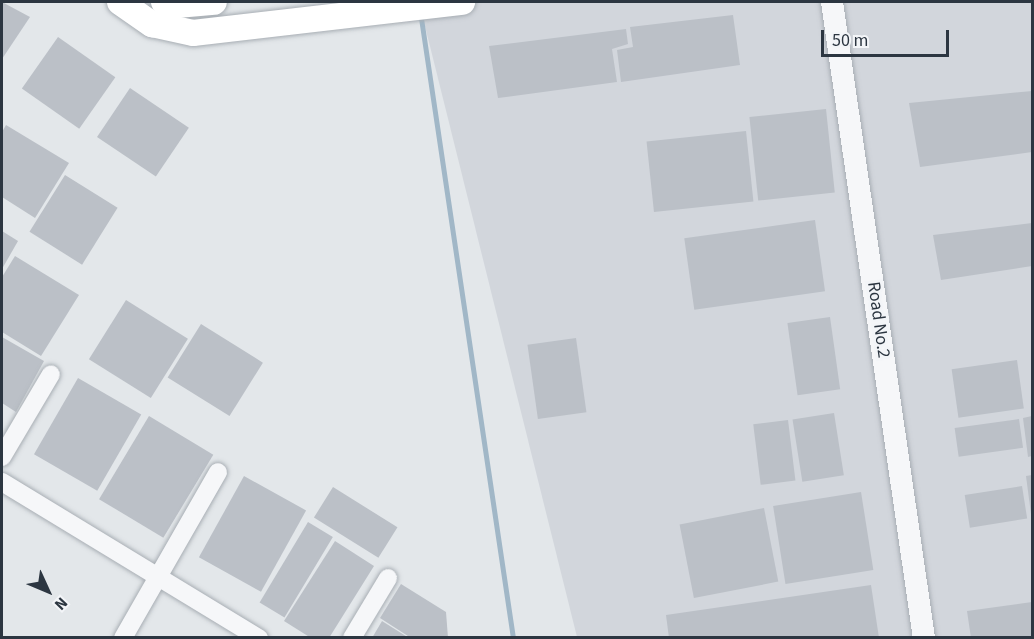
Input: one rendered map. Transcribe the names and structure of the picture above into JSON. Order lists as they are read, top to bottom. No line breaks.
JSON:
{"streets":{"street":["Road No.2"]},"scale_bar":"50 m","north":"bottom right"}
